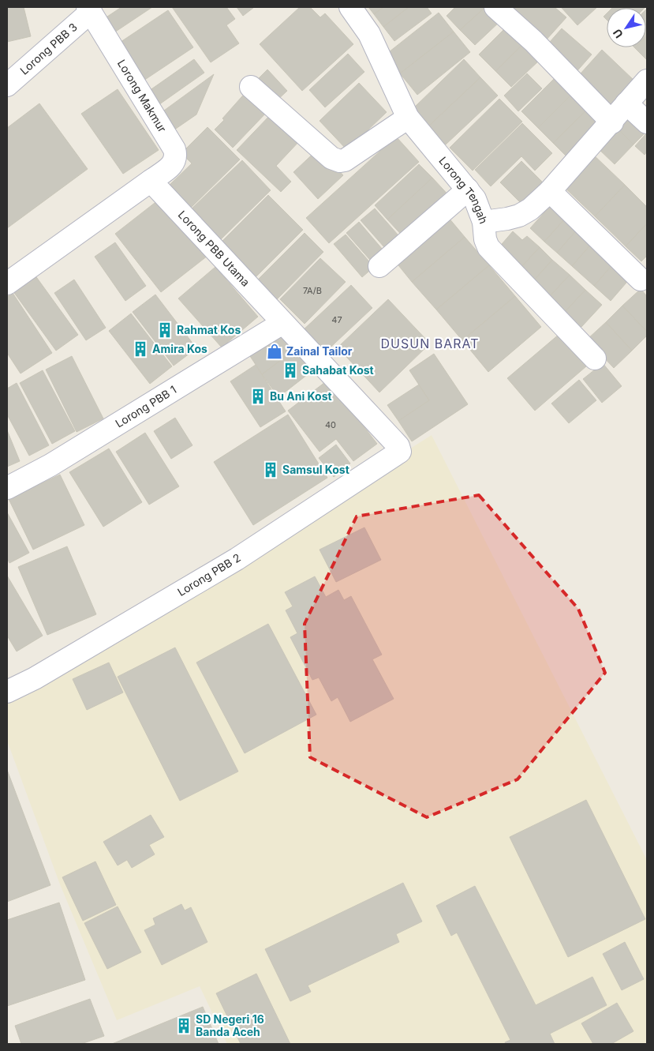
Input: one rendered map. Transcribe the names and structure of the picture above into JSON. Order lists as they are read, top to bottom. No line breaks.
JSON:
{"streets":{"street":["Lorong PBB 3","Lorong Makmur","Lorong Tengah","Lorong PBB Utama","Lorong PBB 1","Lorong PBB 2"]},"crossings":[["Lorong PBB 3","Lorong Makmur"],["Lorong Makmur","Lorong PBB Utama"],["Lorong PBB Utama","Lorong PBB 1"],["Lorong PBB Utama","Lorong PBB 2"]],"districts":["DUSUN BARAT"],"places":{"building":["Rahmat Kos","Amira Kos","Sahabat Kost","Bu Ani Kost","Samsul Kost","SD Negeri 16 Banda Aceh"],"shop":["Zainal Tailor"]},"house_numbers":["7A/B","47","40"],"north":"bottom left"}
